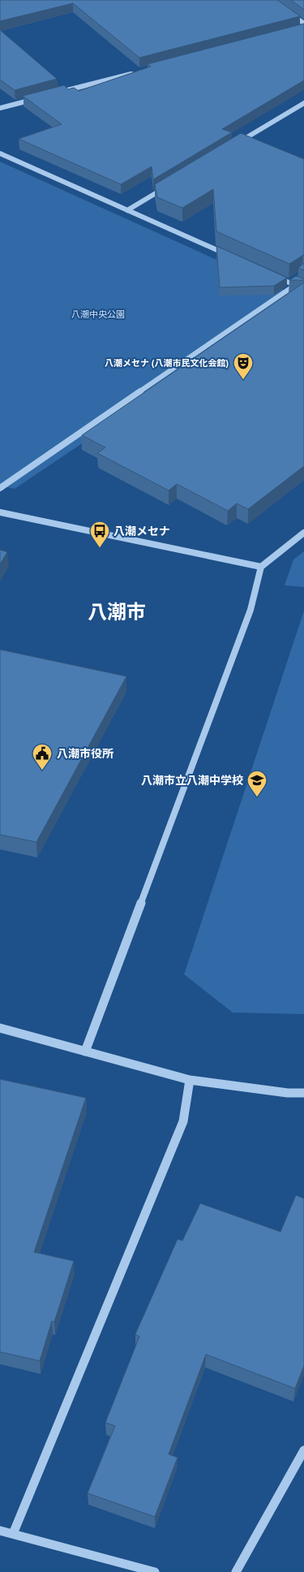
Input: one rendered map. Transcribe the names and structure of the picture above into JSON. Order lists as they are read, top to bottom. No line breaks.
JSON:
{"districts":["八潮市"],"parks":["八潮中央公園"],"places":{"theatre":["八潮メセナ (八潮市民文化会館)"],"bus stop":["八潮メセナ"],"public building":["八潮市役所"],"school or university":["八潮市立八潮中学校"]}}
